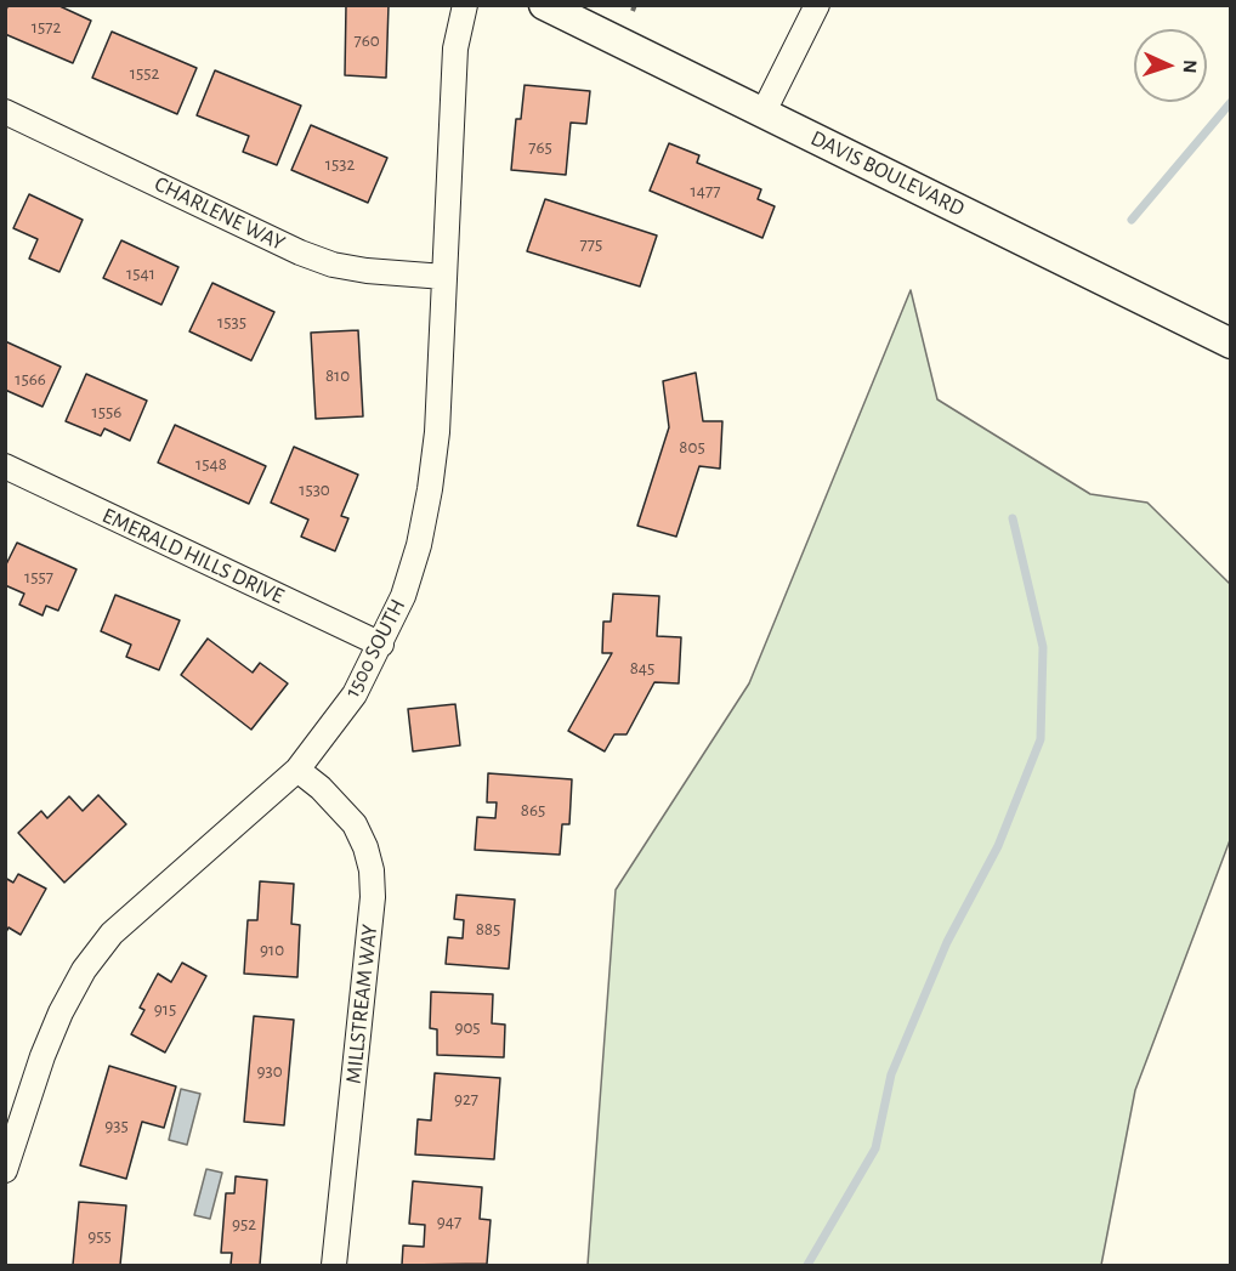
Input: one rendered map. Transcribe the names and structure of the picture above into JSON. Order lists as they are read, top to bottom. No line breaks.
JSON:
{"streets":{"street":["DAVIS BOULEVARD","CHARLENE WAY","EMERALD HILLS DRIVE","1500 SOUTH","MILLSTREAM WAY"]},"crossings":[["CHARLENE WAY","1500 SOUTH"],["EMERALD HILLS DRIVE","1500 SOUTH"],["1500 SOUTH","MILLSTREAM WAY"]],"house_numbers":["1572","760","1552","765","1532","1477","775","1541","1535","810","1566","1556","805","1548","1530","1557","845","865","885","910","915","905","930","927","935","947","952","955"],"north":"right"}
